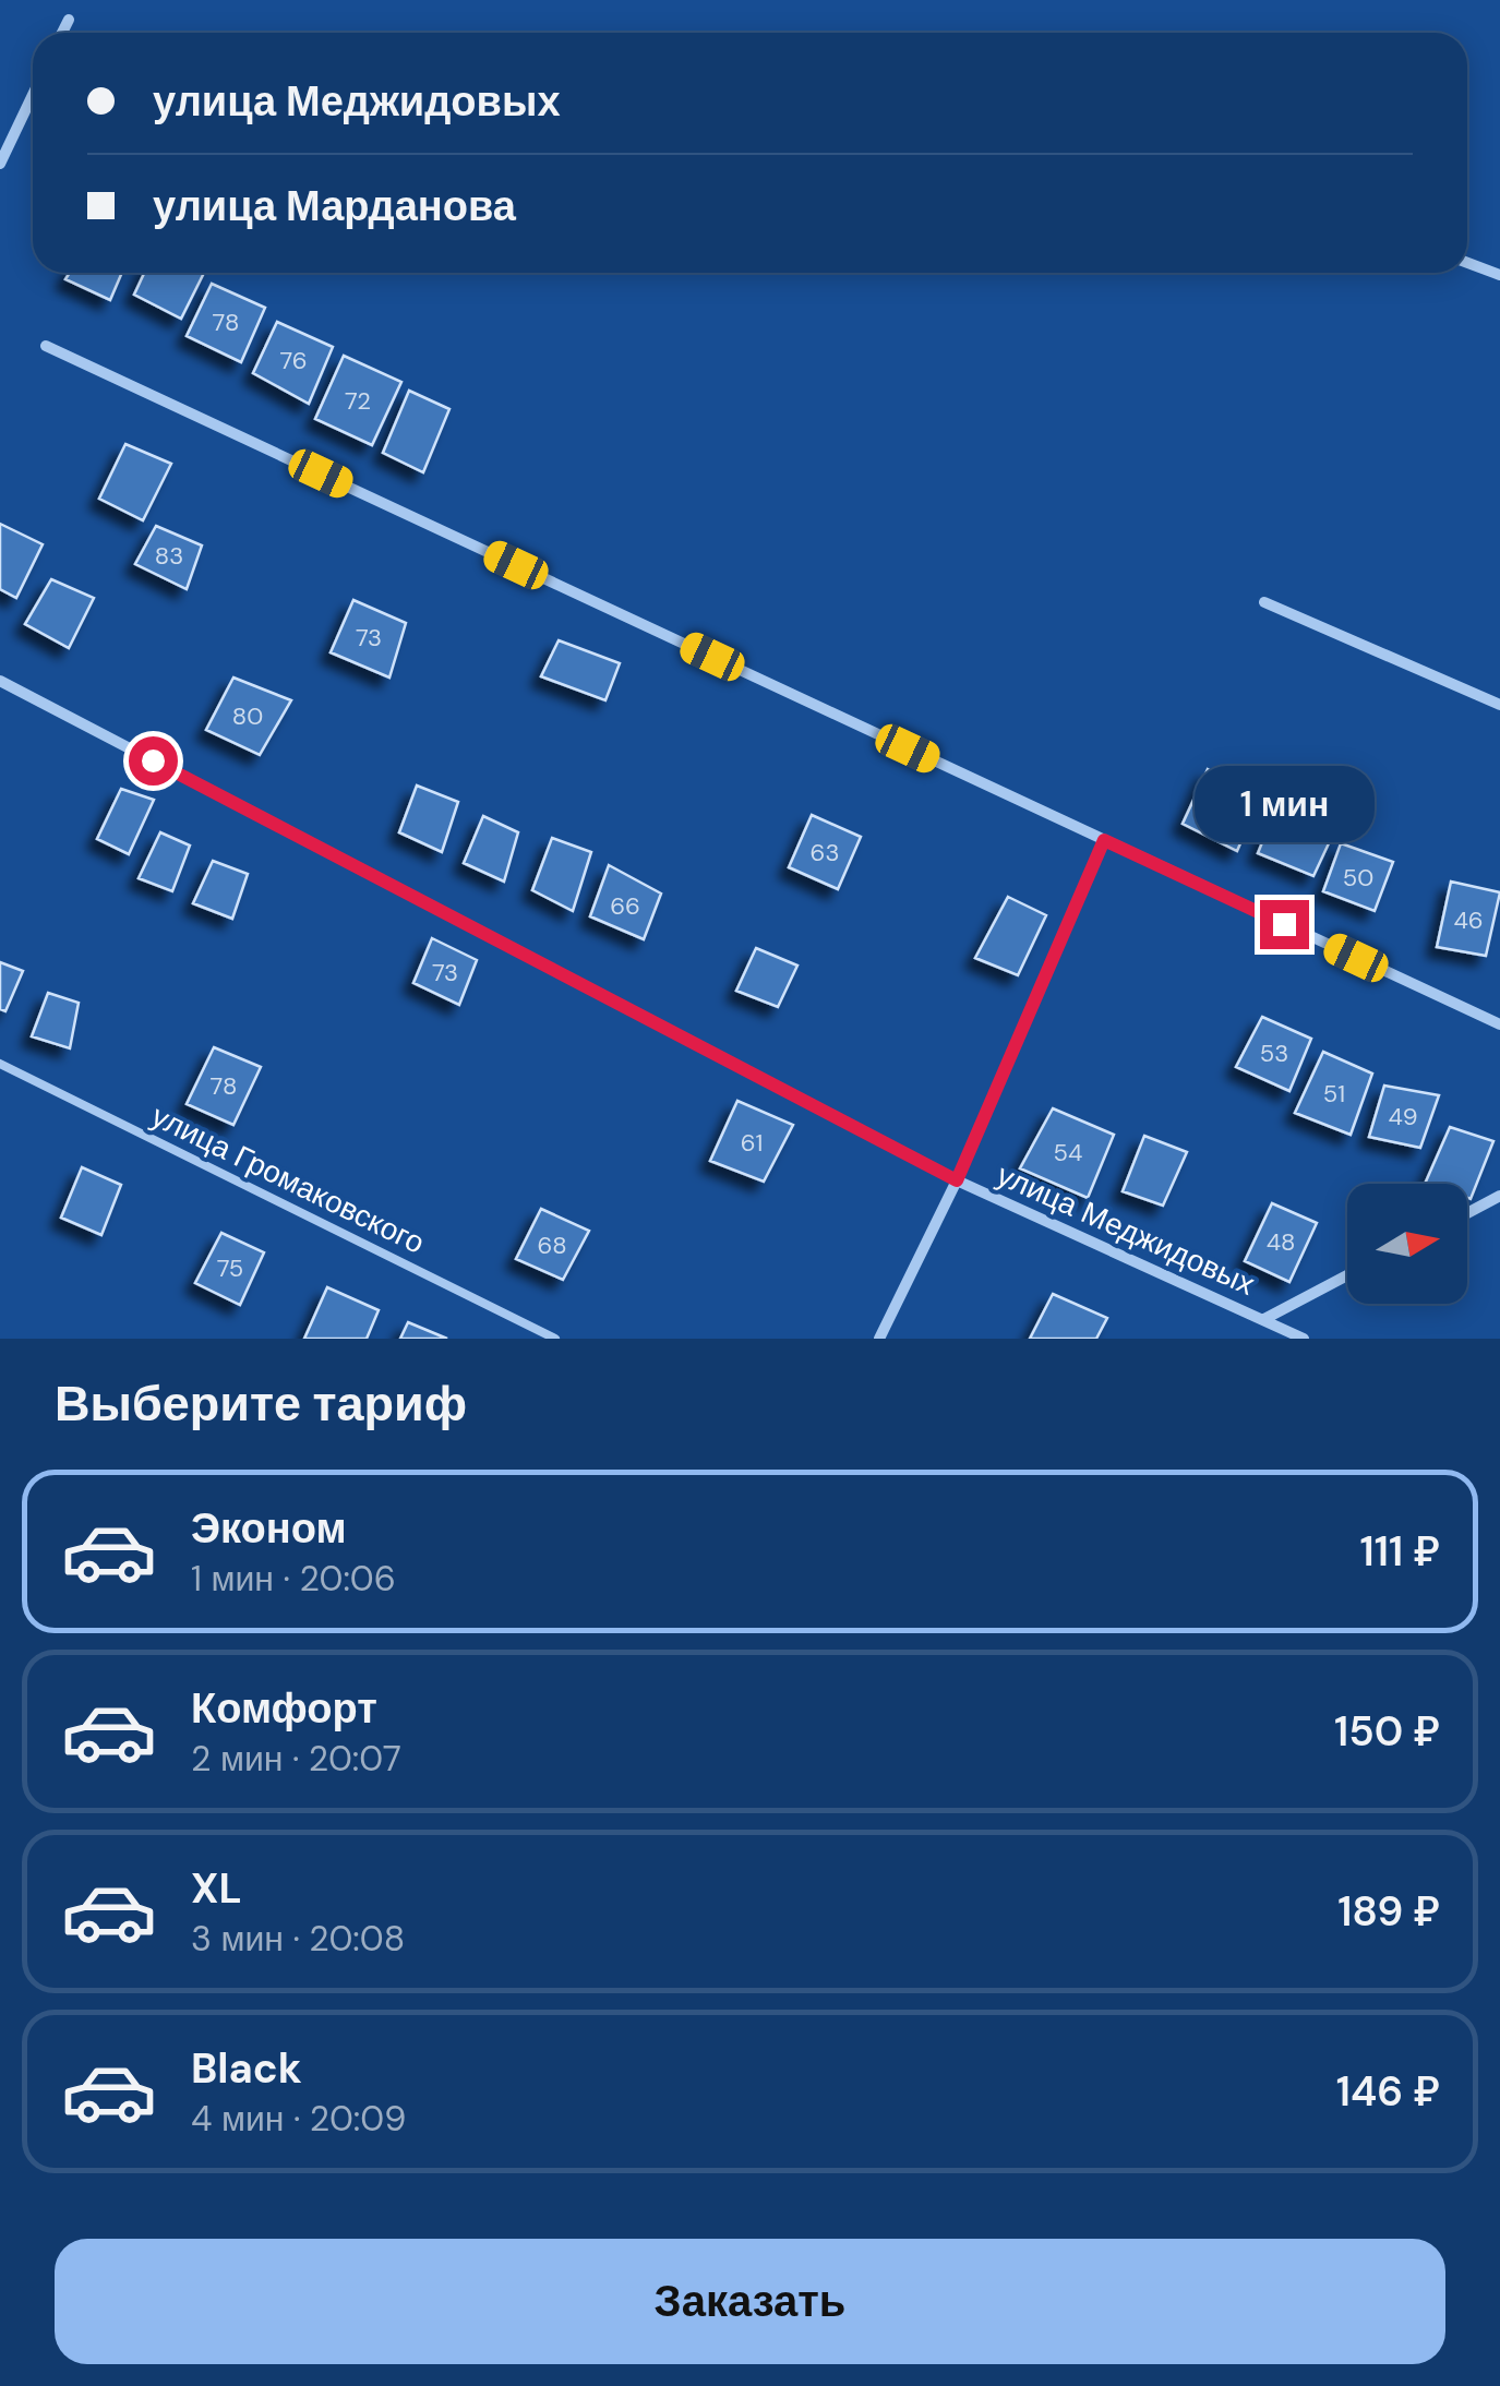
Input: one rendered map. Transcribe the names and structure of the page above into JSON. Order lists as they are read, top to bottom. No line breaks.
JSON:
{"streets":{"street":["улица Меджидовых"],"lane":["улица Громаковского"]},"house_numbers":["78","76","72","83","73","80","63","50","66","46","73","53","78","51","49","61","54","48","68","75"],"north":"right","page":{"banner":["улица Меджидовых","улица Марданова"],"bubble":"1 мин","heading":"Выберите тариф","list":[{"name":"Эконом","note":"1 мин · 20:06","value":"111 ₽"},{"name":"Комфорт","note":"2 мин · 20:07","value":"150 ₽"},{"name":"XL","note":"3 мин · 20:08","value":"189 ₽"},{"name":"Black","note":"4 мин · 20:09","value":"146 ₽"}],"buttons":"Заказать"}}
